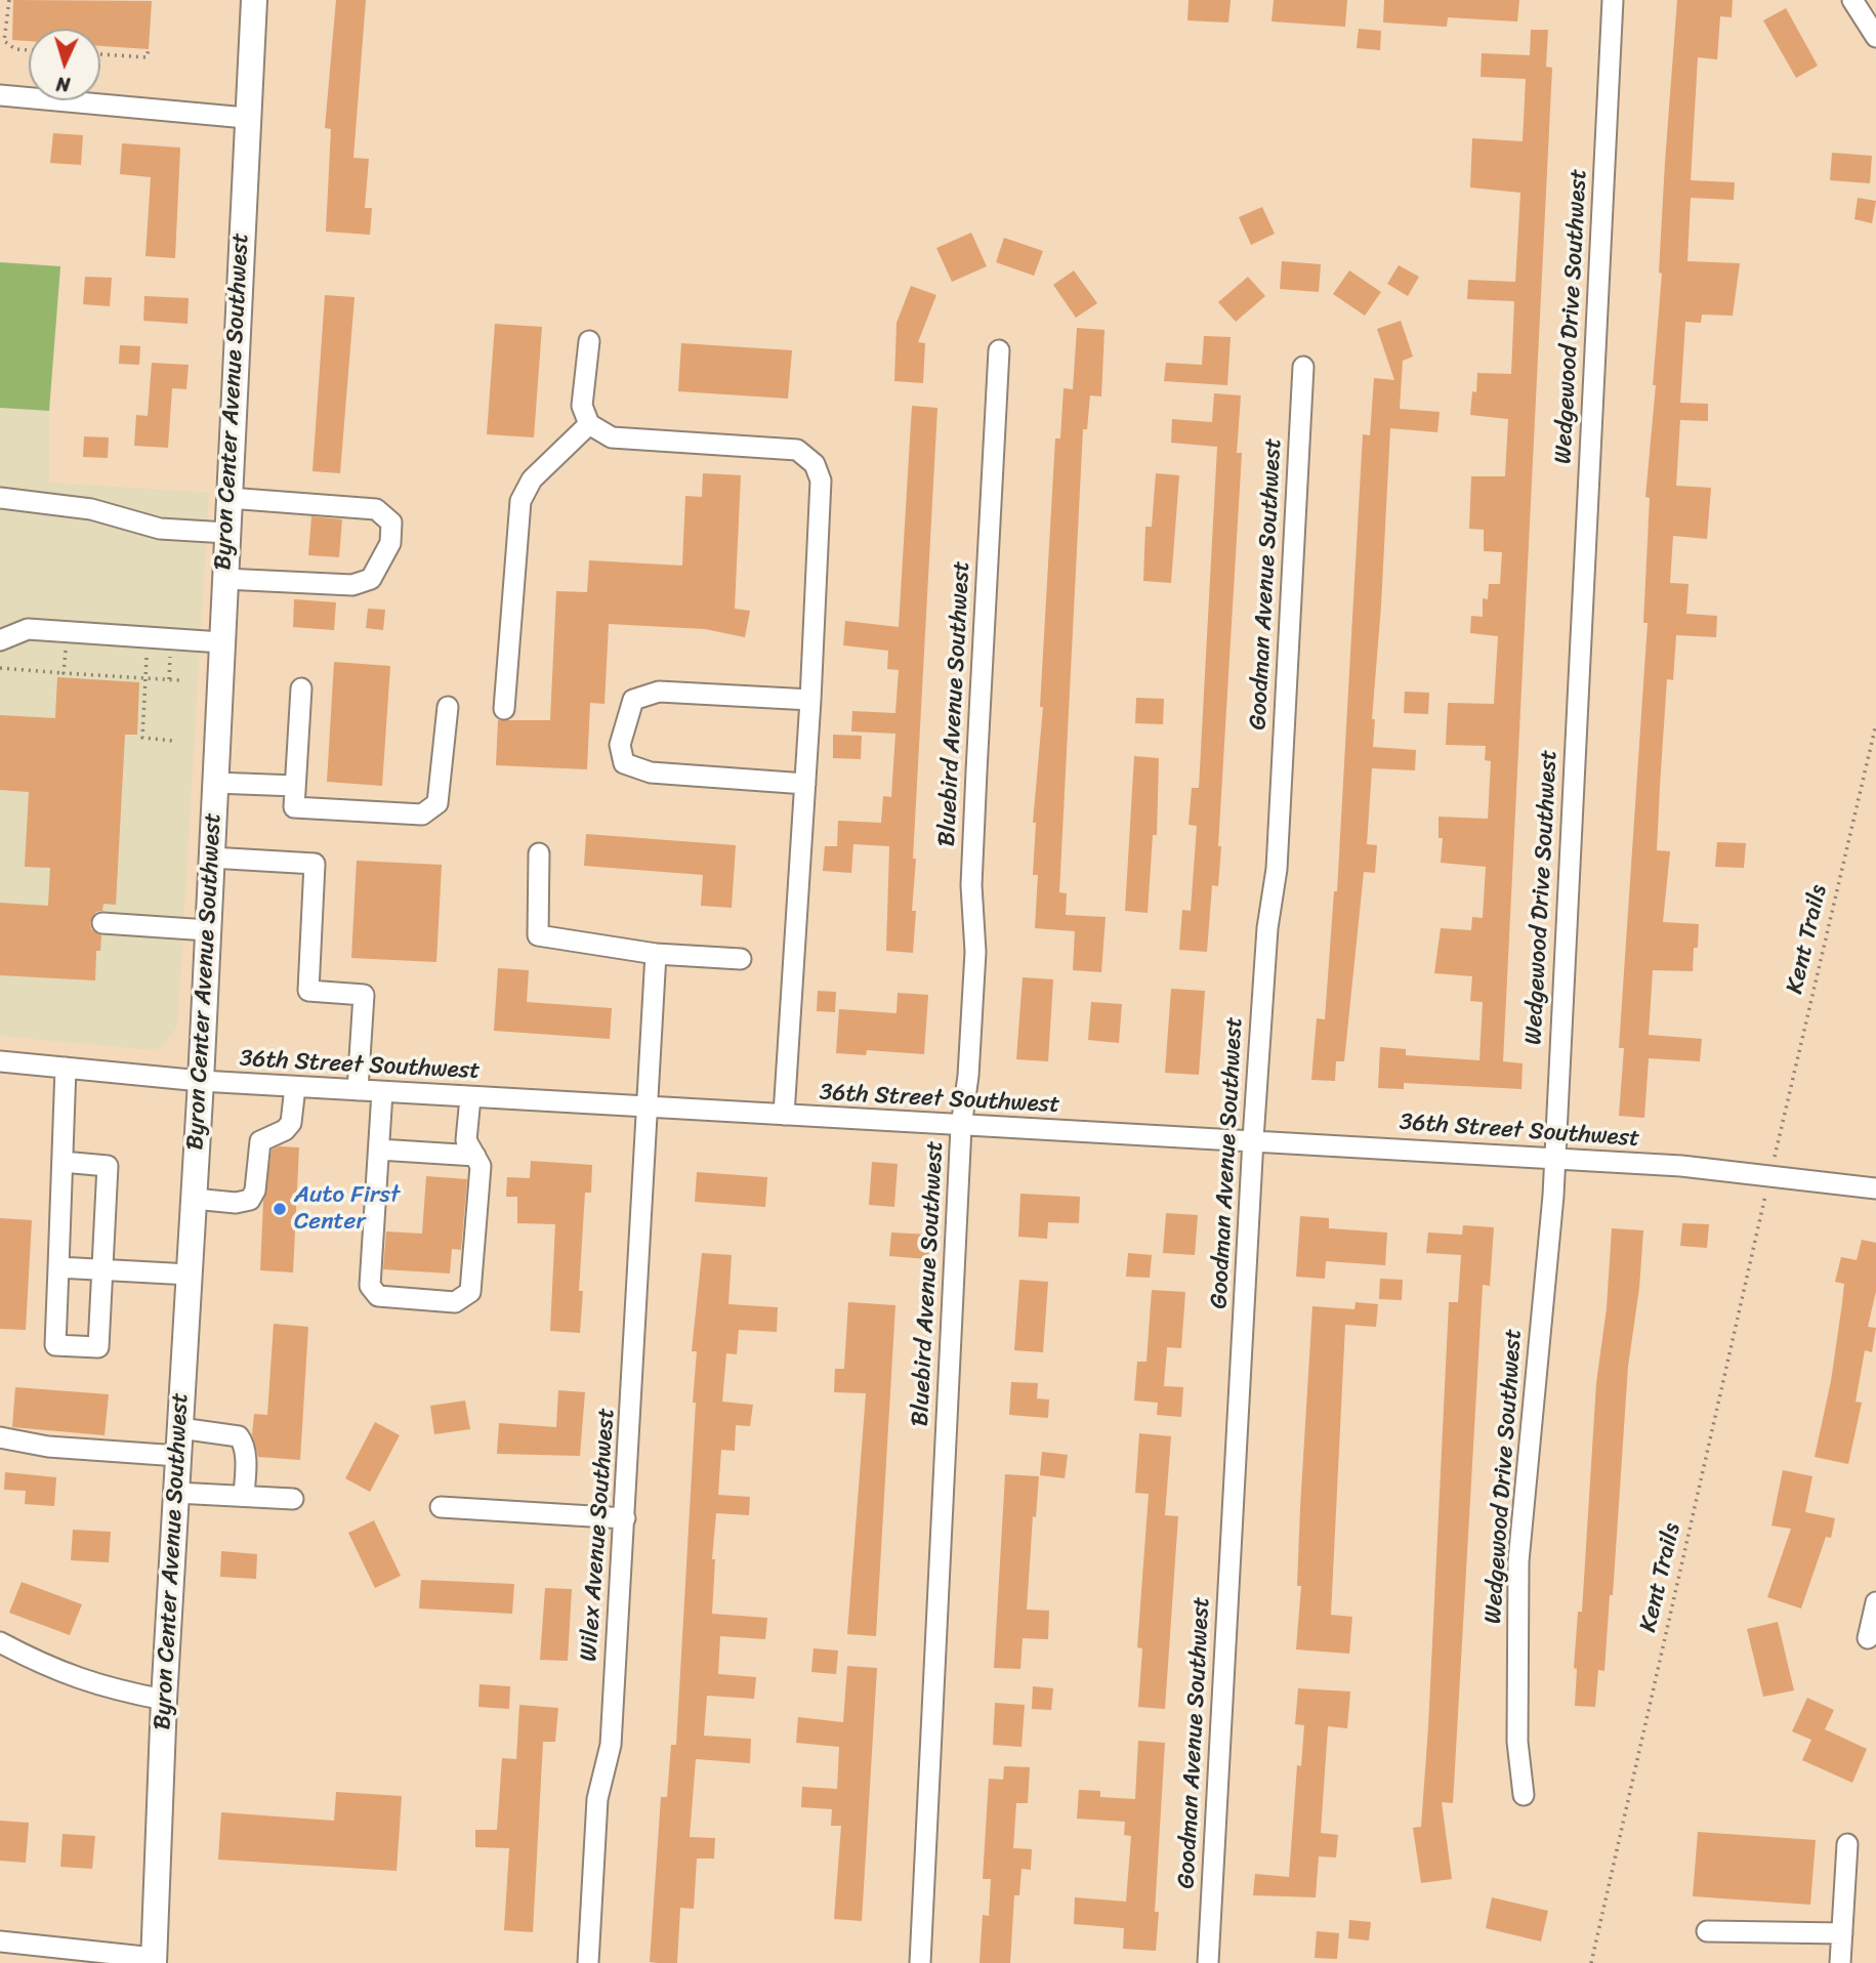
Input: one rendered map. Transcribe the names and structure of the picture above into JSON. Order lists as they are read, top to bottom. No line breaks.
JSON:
{"streets":{"main road":["Byron Center Avenue Southwest"],"street":["Wedgewood Drive Southwest","Goodman Avenue Southwest","Bluebird Avenue Southwest","36th Street Southwest","Wilex Avenue Southwest"],"path":["Kent Trails"]},"crossings":[["Wedgewood Drive Southwest","36th Street Southwest"],["Byron Center Avenue Southwest","36th Street Southwest"],["Goodman Avenue Southwest","36th Street Southwest"],["Bluebird Avenue Southwest","36th Street Southwest"],["36th Street Southwest","Wilex Avenue Southwest"]],"places":["Auto First Center"],"north":"bottom"}
